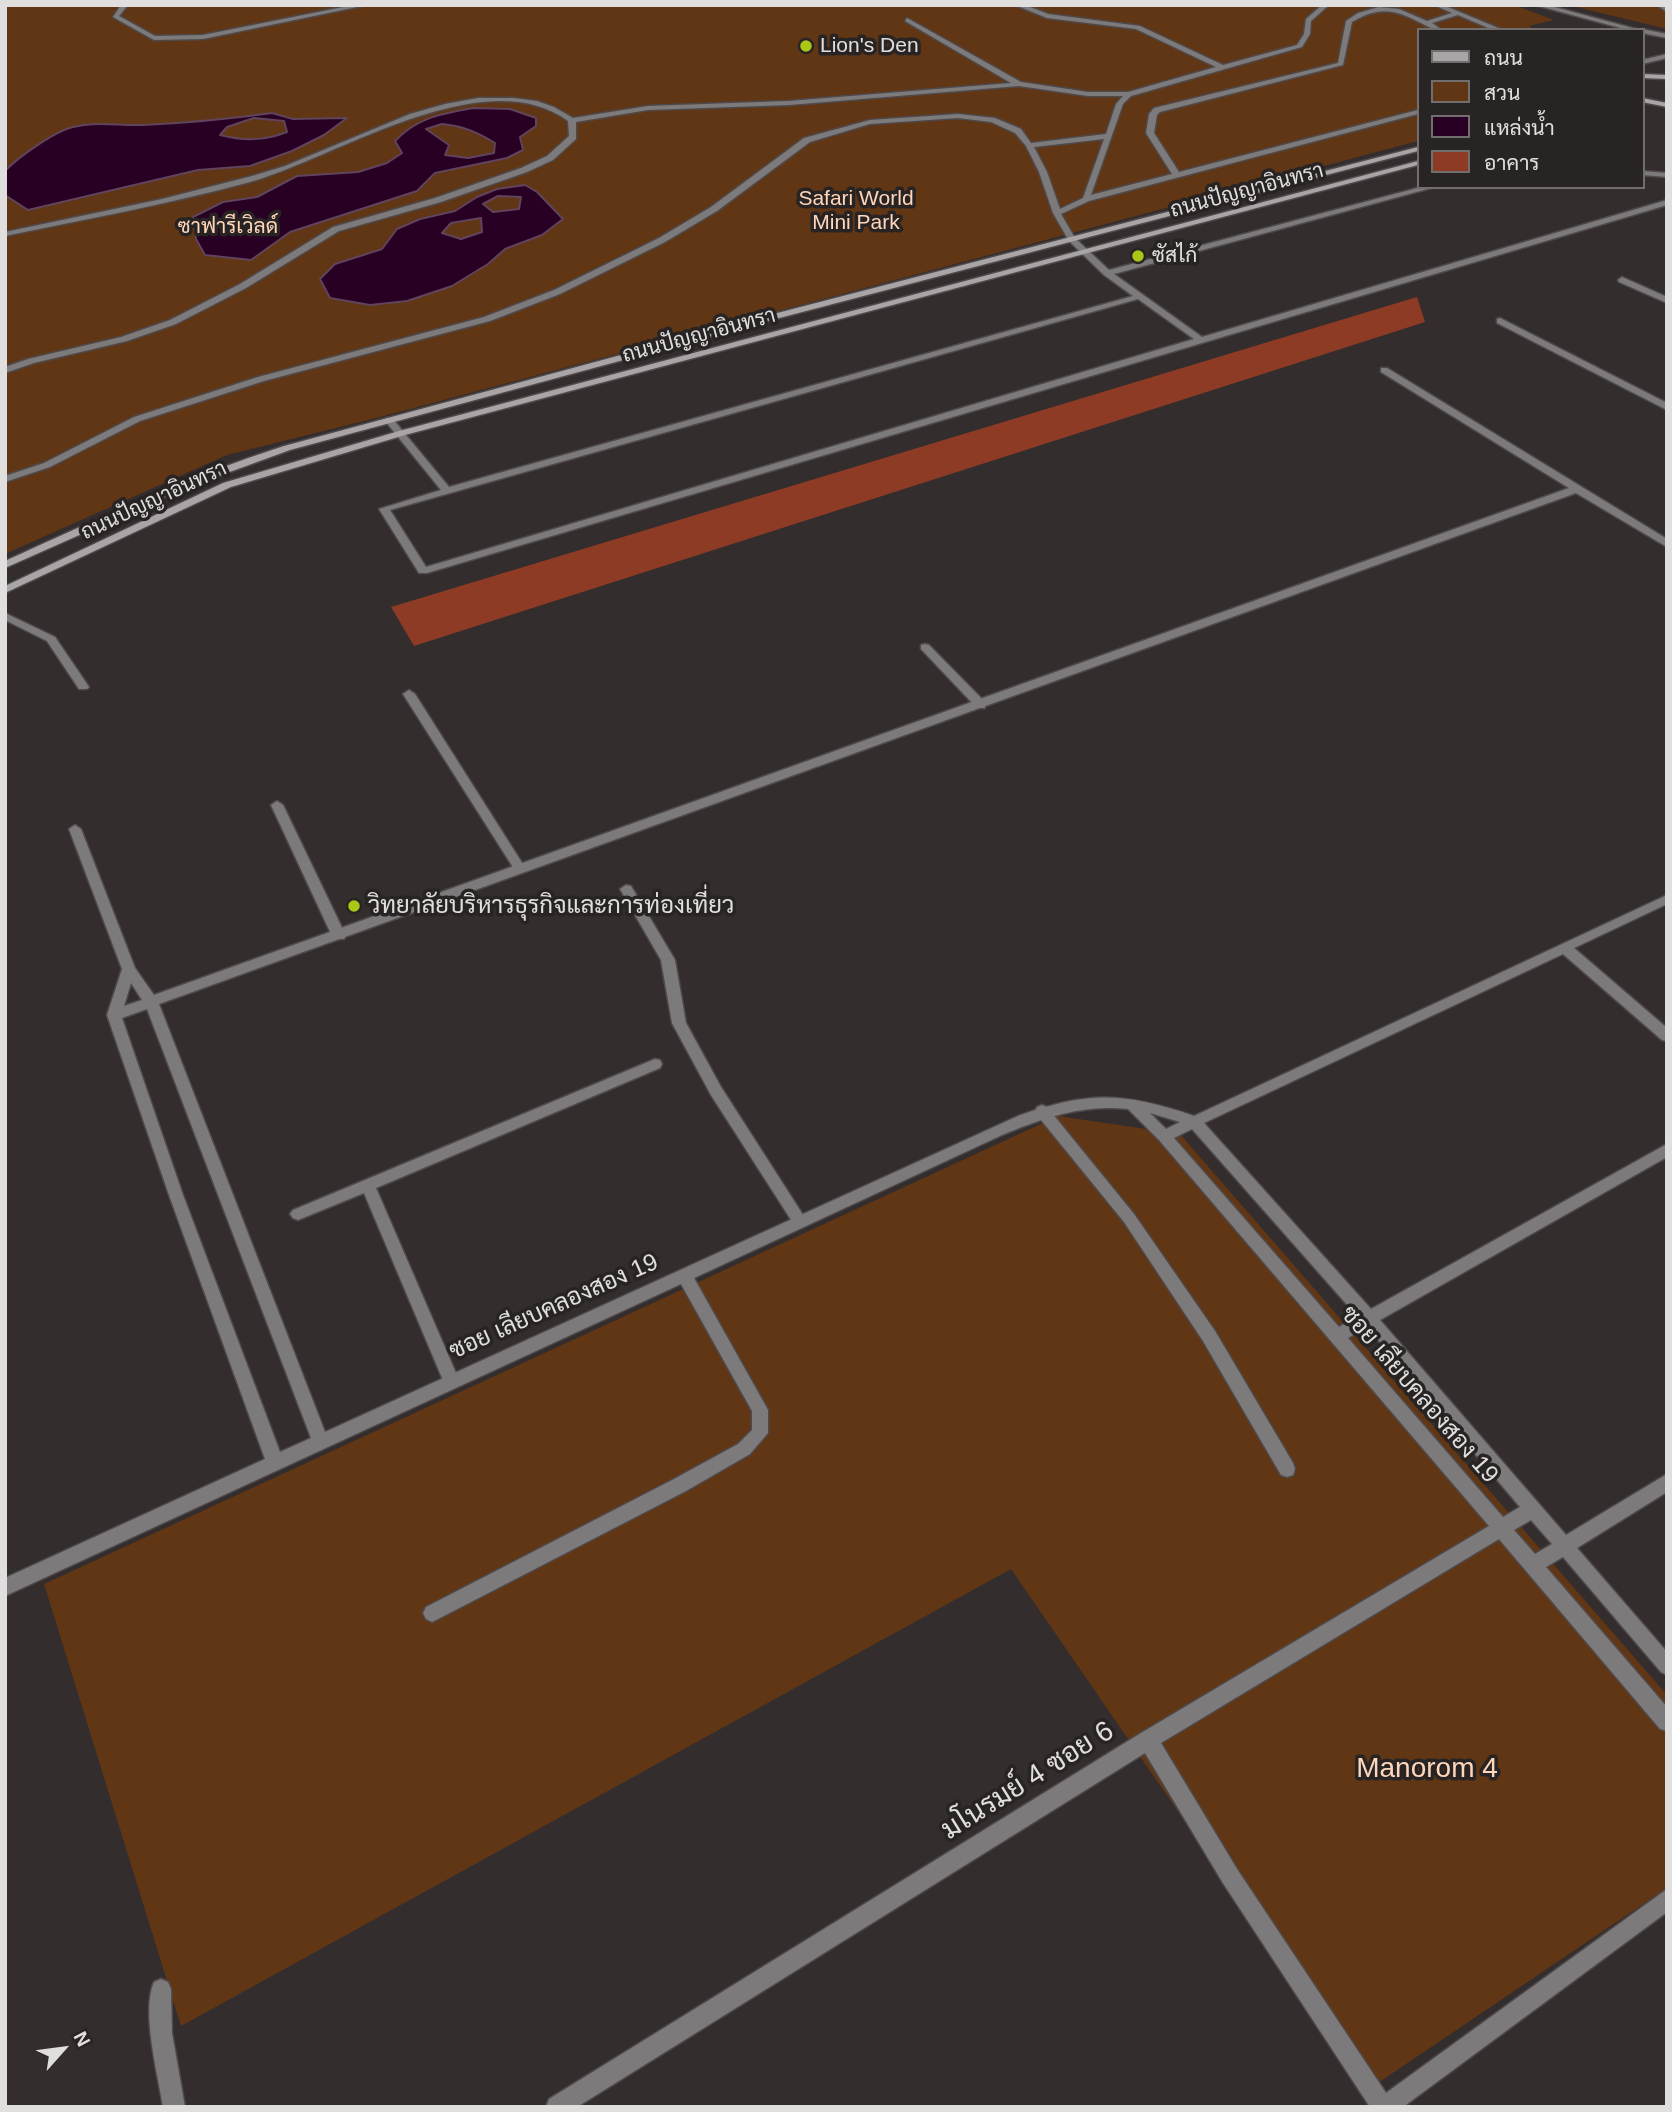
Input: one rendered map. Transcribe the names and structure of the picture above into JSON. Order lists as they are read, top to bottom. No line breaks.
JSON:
{"streets":{"street":["ถนนปัญญาอินทรา","ซอย เลียบคลองสอง 19","มโนรมย์ 4 ซอย 6"]},"crossings":[["ซอย เลียบคลองสอง 19","มโนรมย์ 4 ซอย 6"]],"parks":["Safari World Mini Park","ซาฟารีเวิลด์","Manorom 4"],"places":["Lion's Den","ซัสไก้","วิทยาลัยบริหารธุรกิจและการท่องเที่ยว"],"legend":["ถนน","สวน","แหล่งน้ำ","อาคาร"],"north":"top right"}
